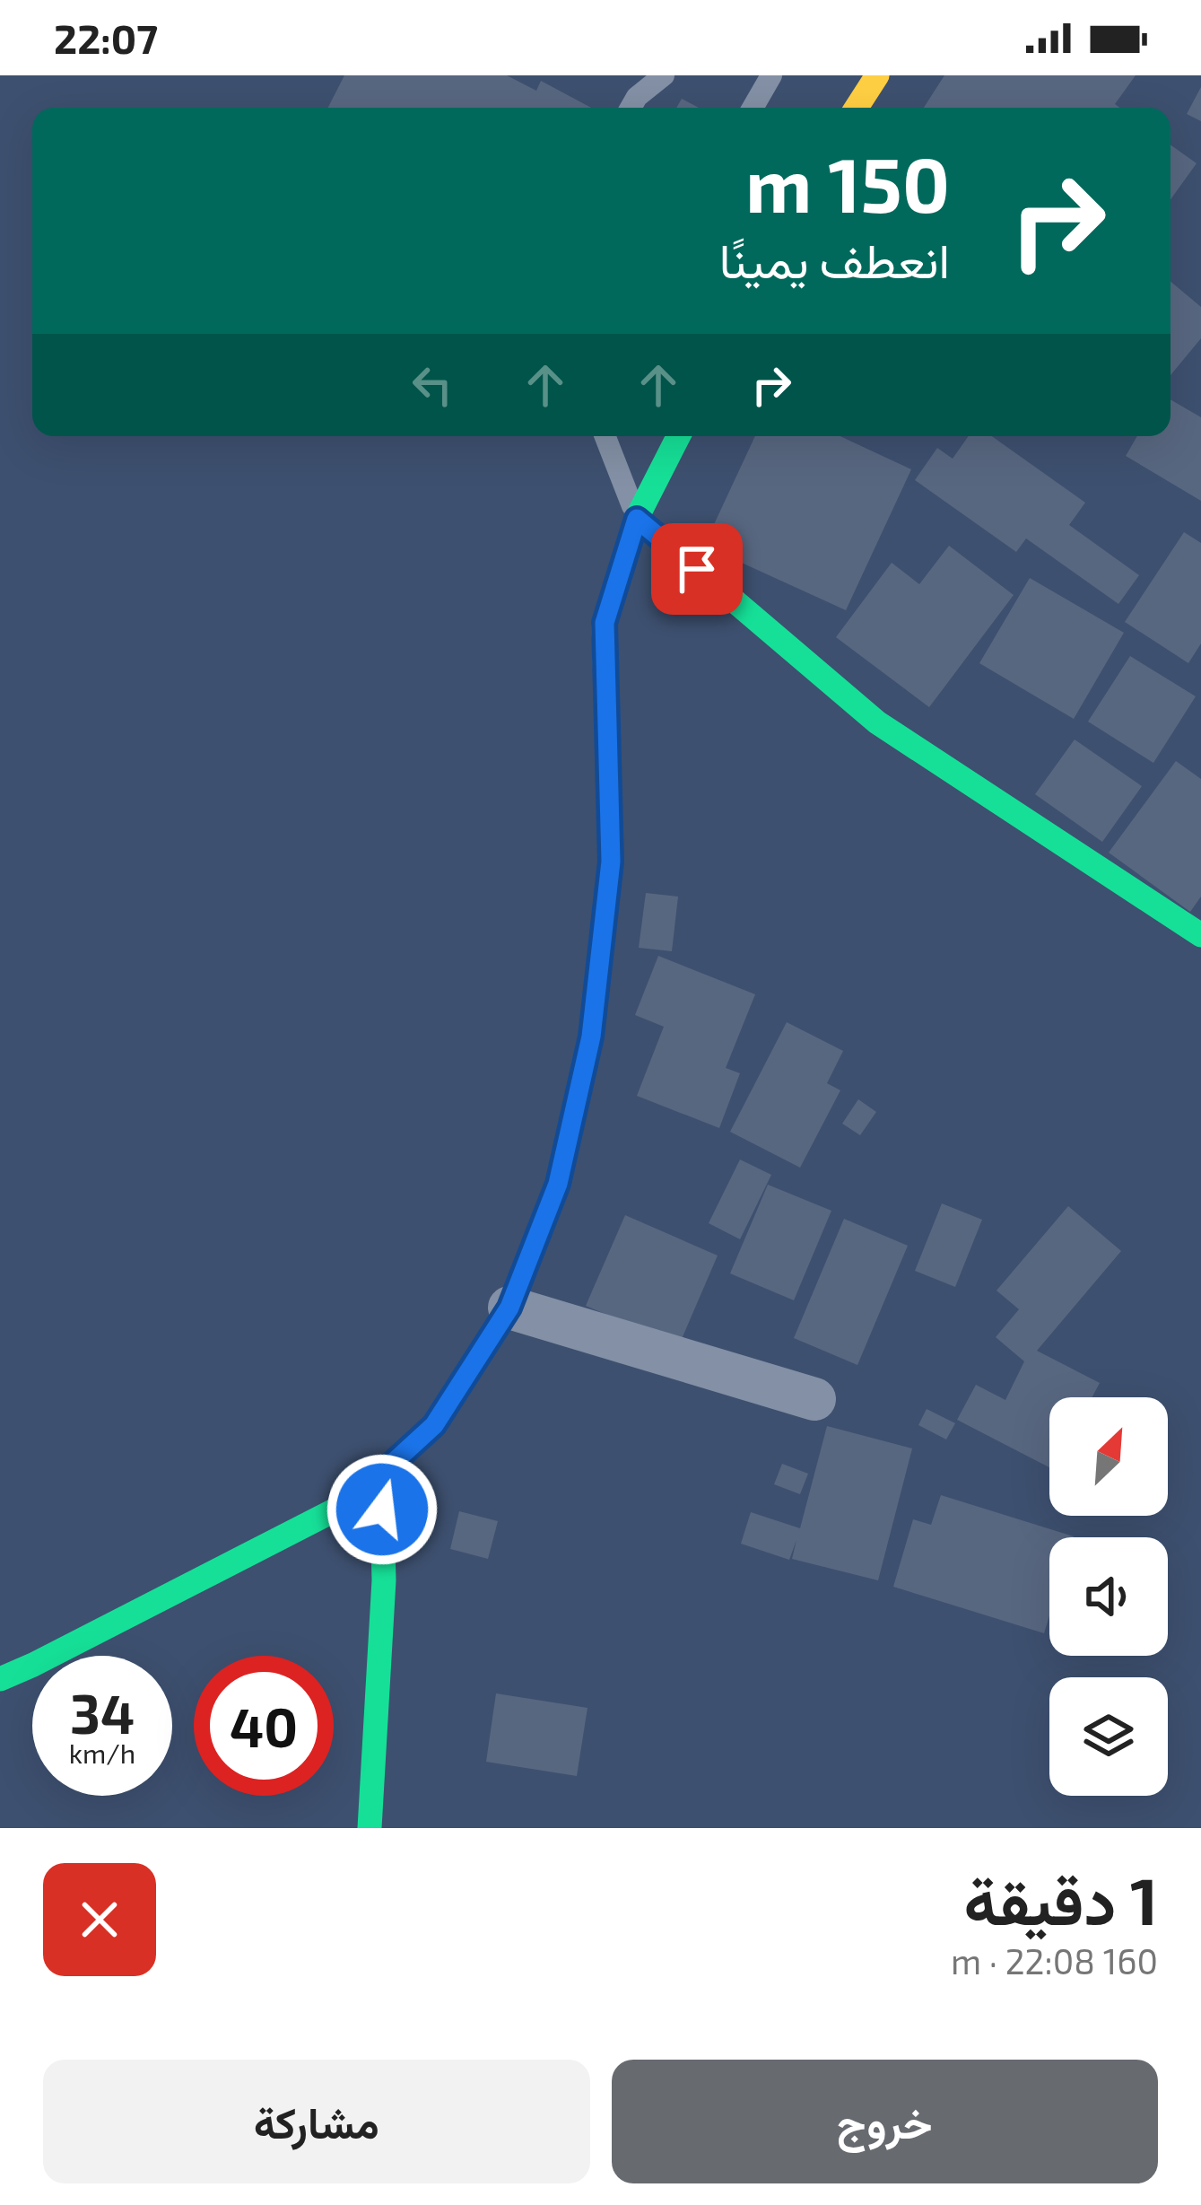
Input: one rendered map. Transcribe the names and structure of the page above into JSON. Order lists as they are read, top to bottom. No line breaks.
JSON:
{"north":"top right","page":{"status":"22:07","turn":["150 m","انعطف يمينًا"],"speed":"34 km/h","limit":"40","heading":["1 دقيقة","160 m · 22:08"],"buttons":["خروج","مشاركة"]}}
